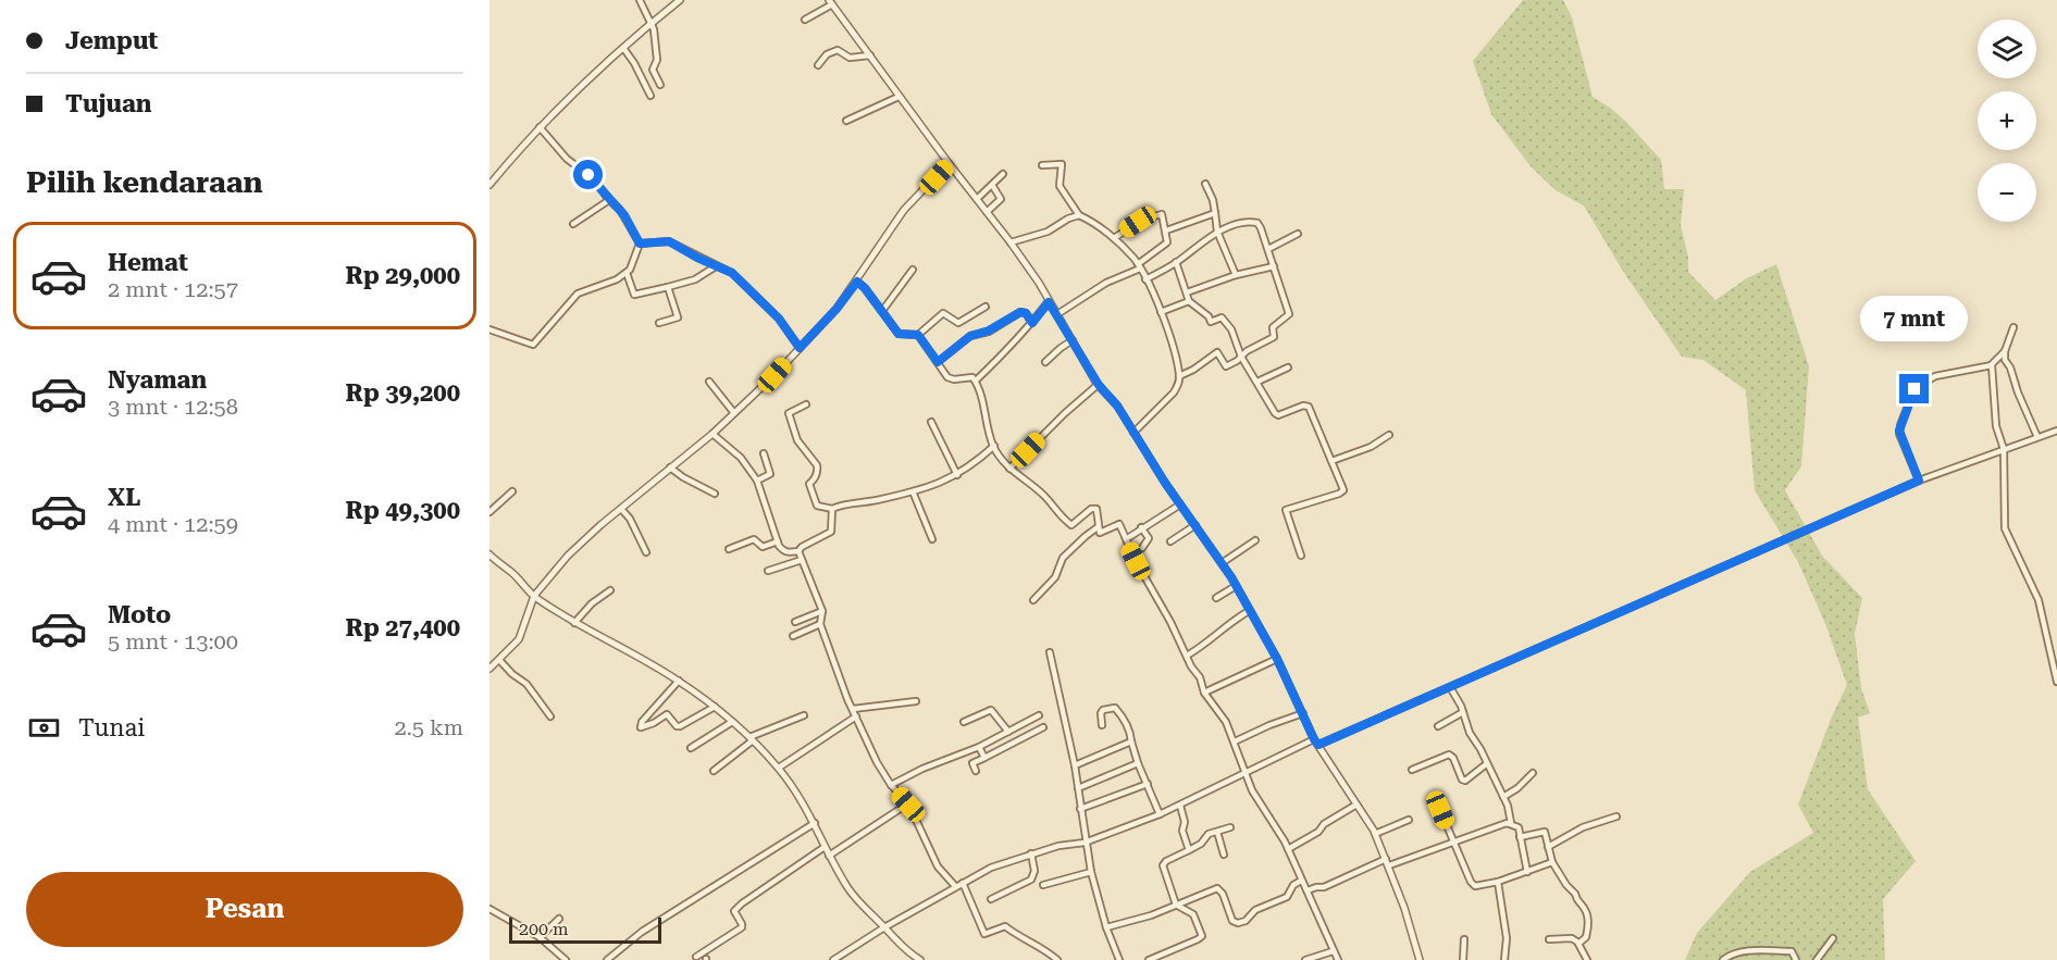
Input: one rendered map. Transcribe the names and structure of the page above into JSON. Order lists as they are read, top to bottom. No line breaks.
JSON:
{"scale_bar":"200 m","page":{"banner":["Jemput","Tujuan"],"map_buttons":["+","−"],"heading":"Pilih kendaraan","list":[{"name":"Hemat","note":"2 mnt · 12:57","value":"Rp 29,000"},{"name":"Nyaman","note":"3 mnt · 12:58","value":"Rp 39,200"},{"name":"XL","note":"4 mnt · 12:59","value":"Rp 49,300"},{"name":"Moto","note":"5 mnt · 13:00","value":"Rp 27,400"}],"bubble":"7 mnt","pay":["Tunai","2.5 km"],"buttons":"Pesan","scale":"200 m"}}
